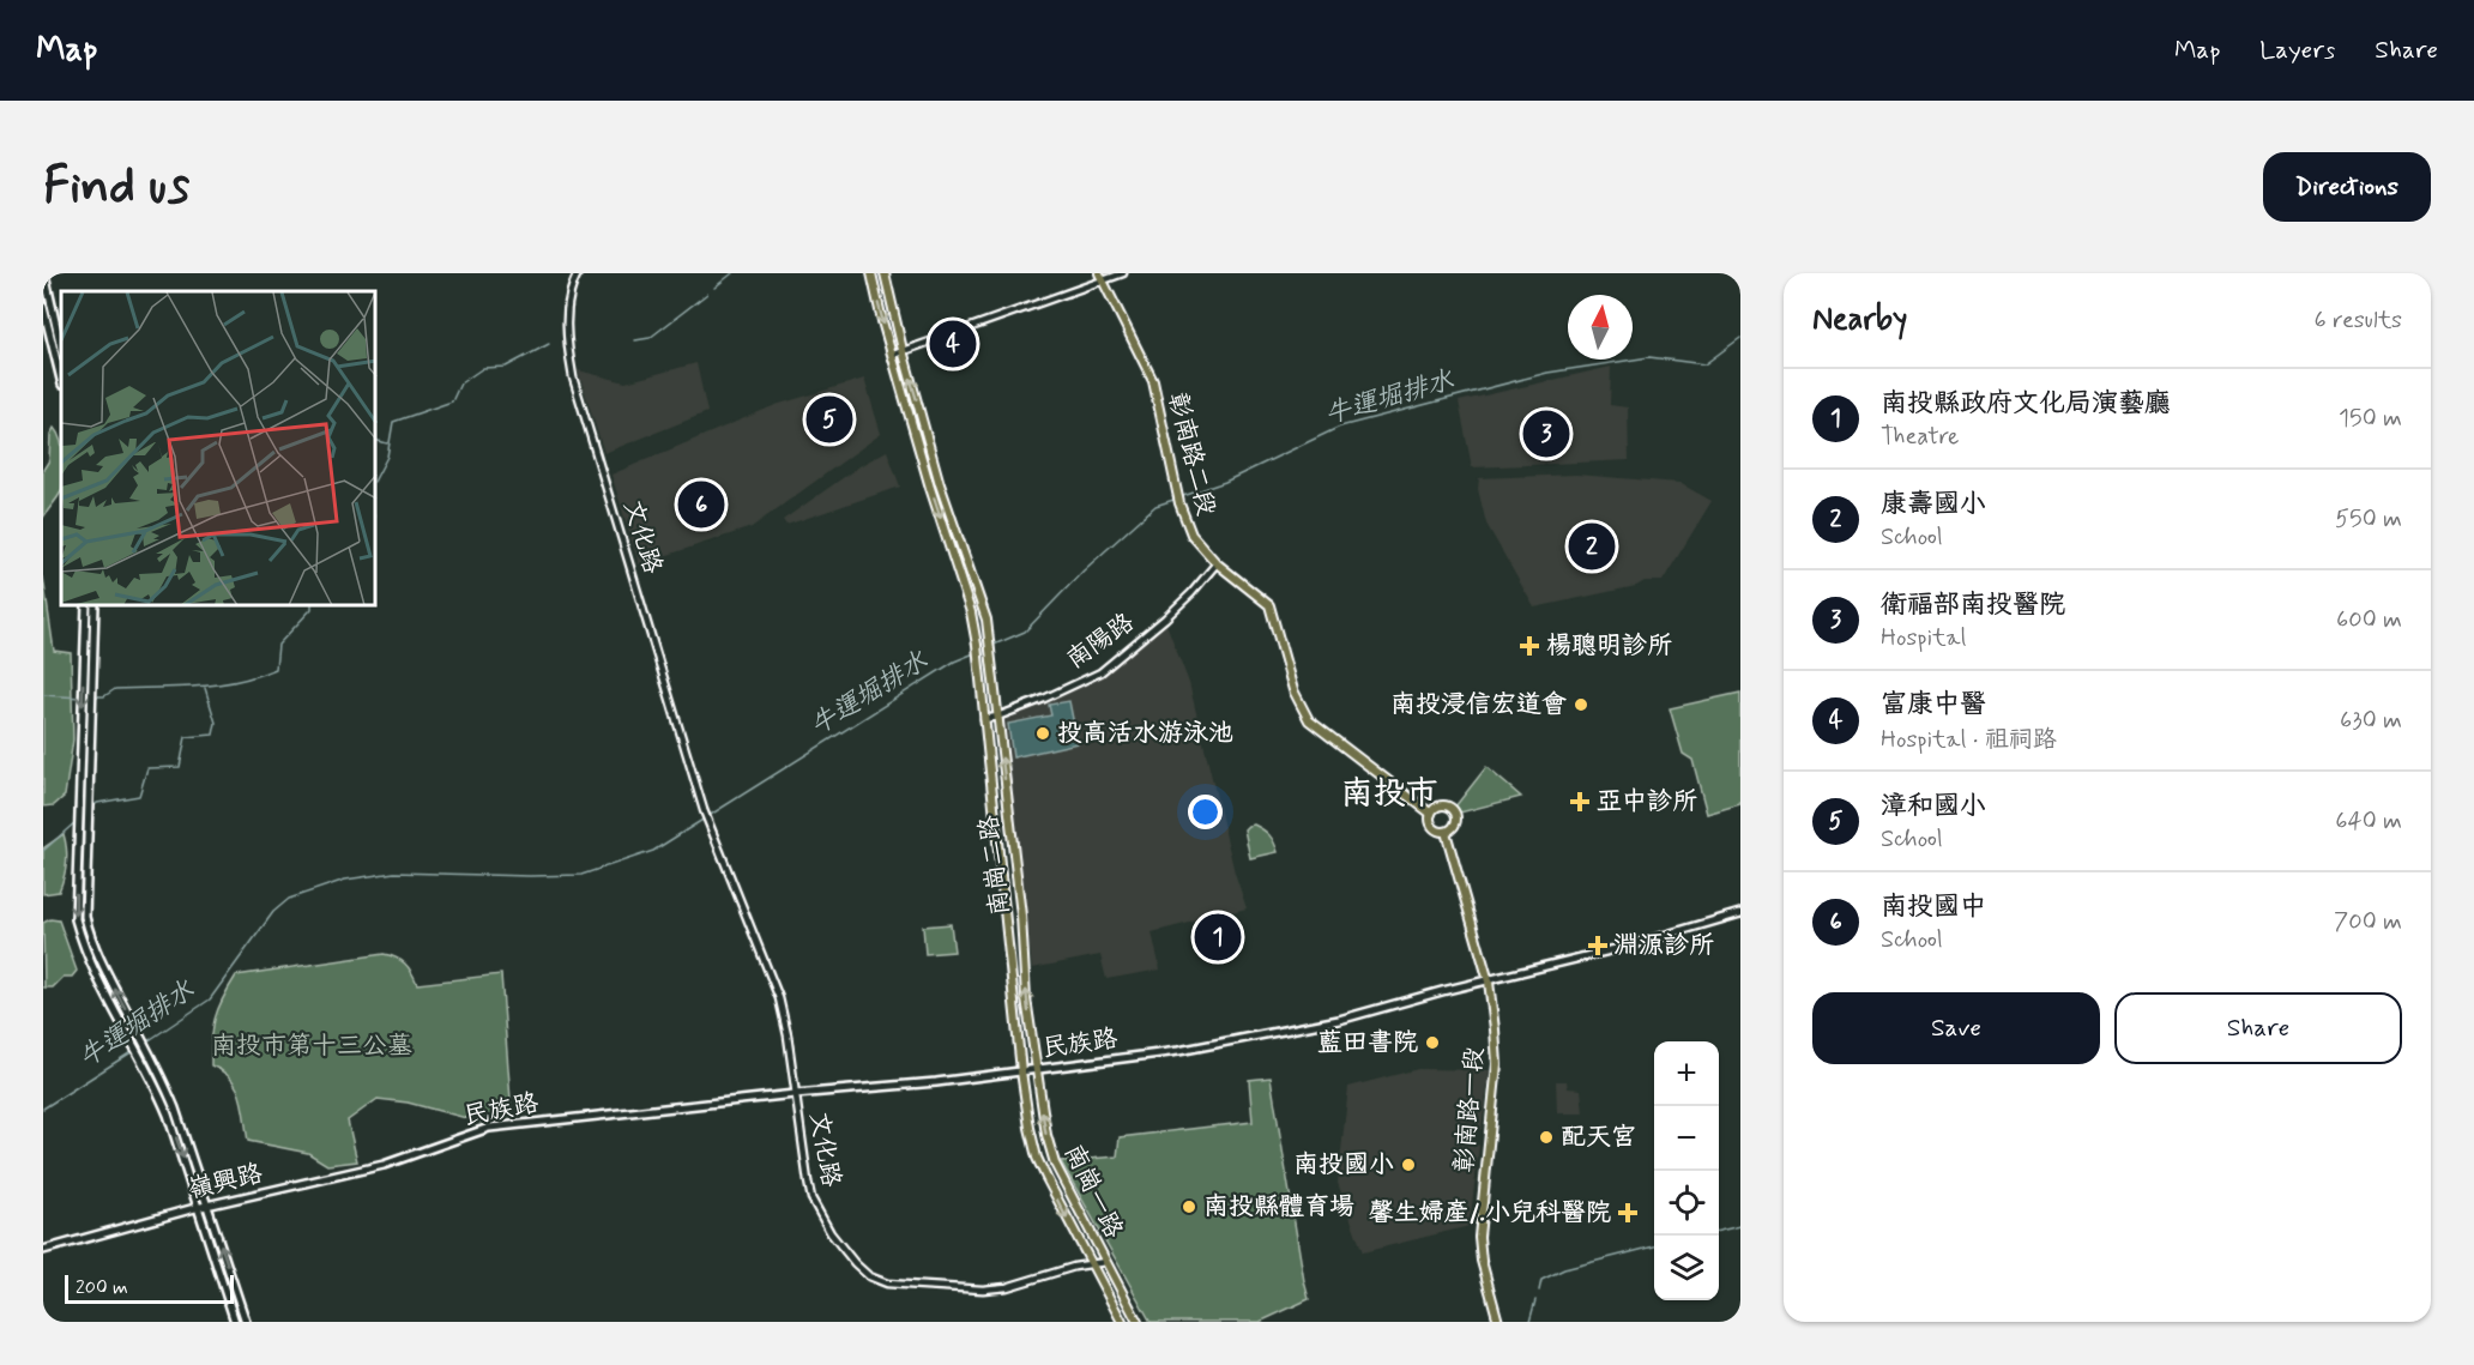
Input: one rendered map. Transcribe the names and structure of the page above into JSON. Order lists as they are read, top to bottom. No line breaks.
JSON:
{"streets":{"main road":["彰南路二段","南崗二路","民族路","彰南路一段","嶺興路","南崗一路"],"street":["文化路","南陽路"]},"crossings":[["彰南路二段","南陽路"],["彰南路二段","彰南路一段"],["文化路","民族路"],["文化路","南崗一路"],["南陽路","南崗二路"],["南崗二路","民族路"],["南崗二路","南崗一路"],["民族路","彰南路一段"],["民族路","嶺興路"],["民族路","南崗一路"]],"districts":["南投市"],"water":["牛運堀排水"],"parks":["南投市第十三公墓"],"places":{"health":["楊聰明診所","亞中診所","淵源診所","馨生婦產/.小兒科醫院"],"other":["南投浸信宏道會","投高活水游泳池","藍田書院","配天宮","南投國小","南投縣體育場"]},"scale_bar":"200 m","north":"top","page":{"header":"Map","nav":["Map","Layers","Share"],"buttons":["Directions",["Save","Share"]],"title":"Find us","heading":["Nearby","6 results"],"pins":["4","5","3","6","2","1"],"list":[{"mark":"1","name":"南投縣政府文化局演藝廳","note":"Theatre","value":"150 m"},{"mark":"2","name":"康壽國小","note":"School","value":"550 m"},{"mark":"3","name":"衛福部南投醫院","note":"Hospital","value":"600 m"},{"mark":"4","name":"富康中醫","note":"Hospital · 祖祠路","value":"630 m"},{"mark":"5","name":"漳和國小","note":"School","value":"640 m"},{"mark":"6","name":"南投國中","note":"School","value":"700 m"}],"map_buttons":["+","−"],"scale":"200 m"}}
